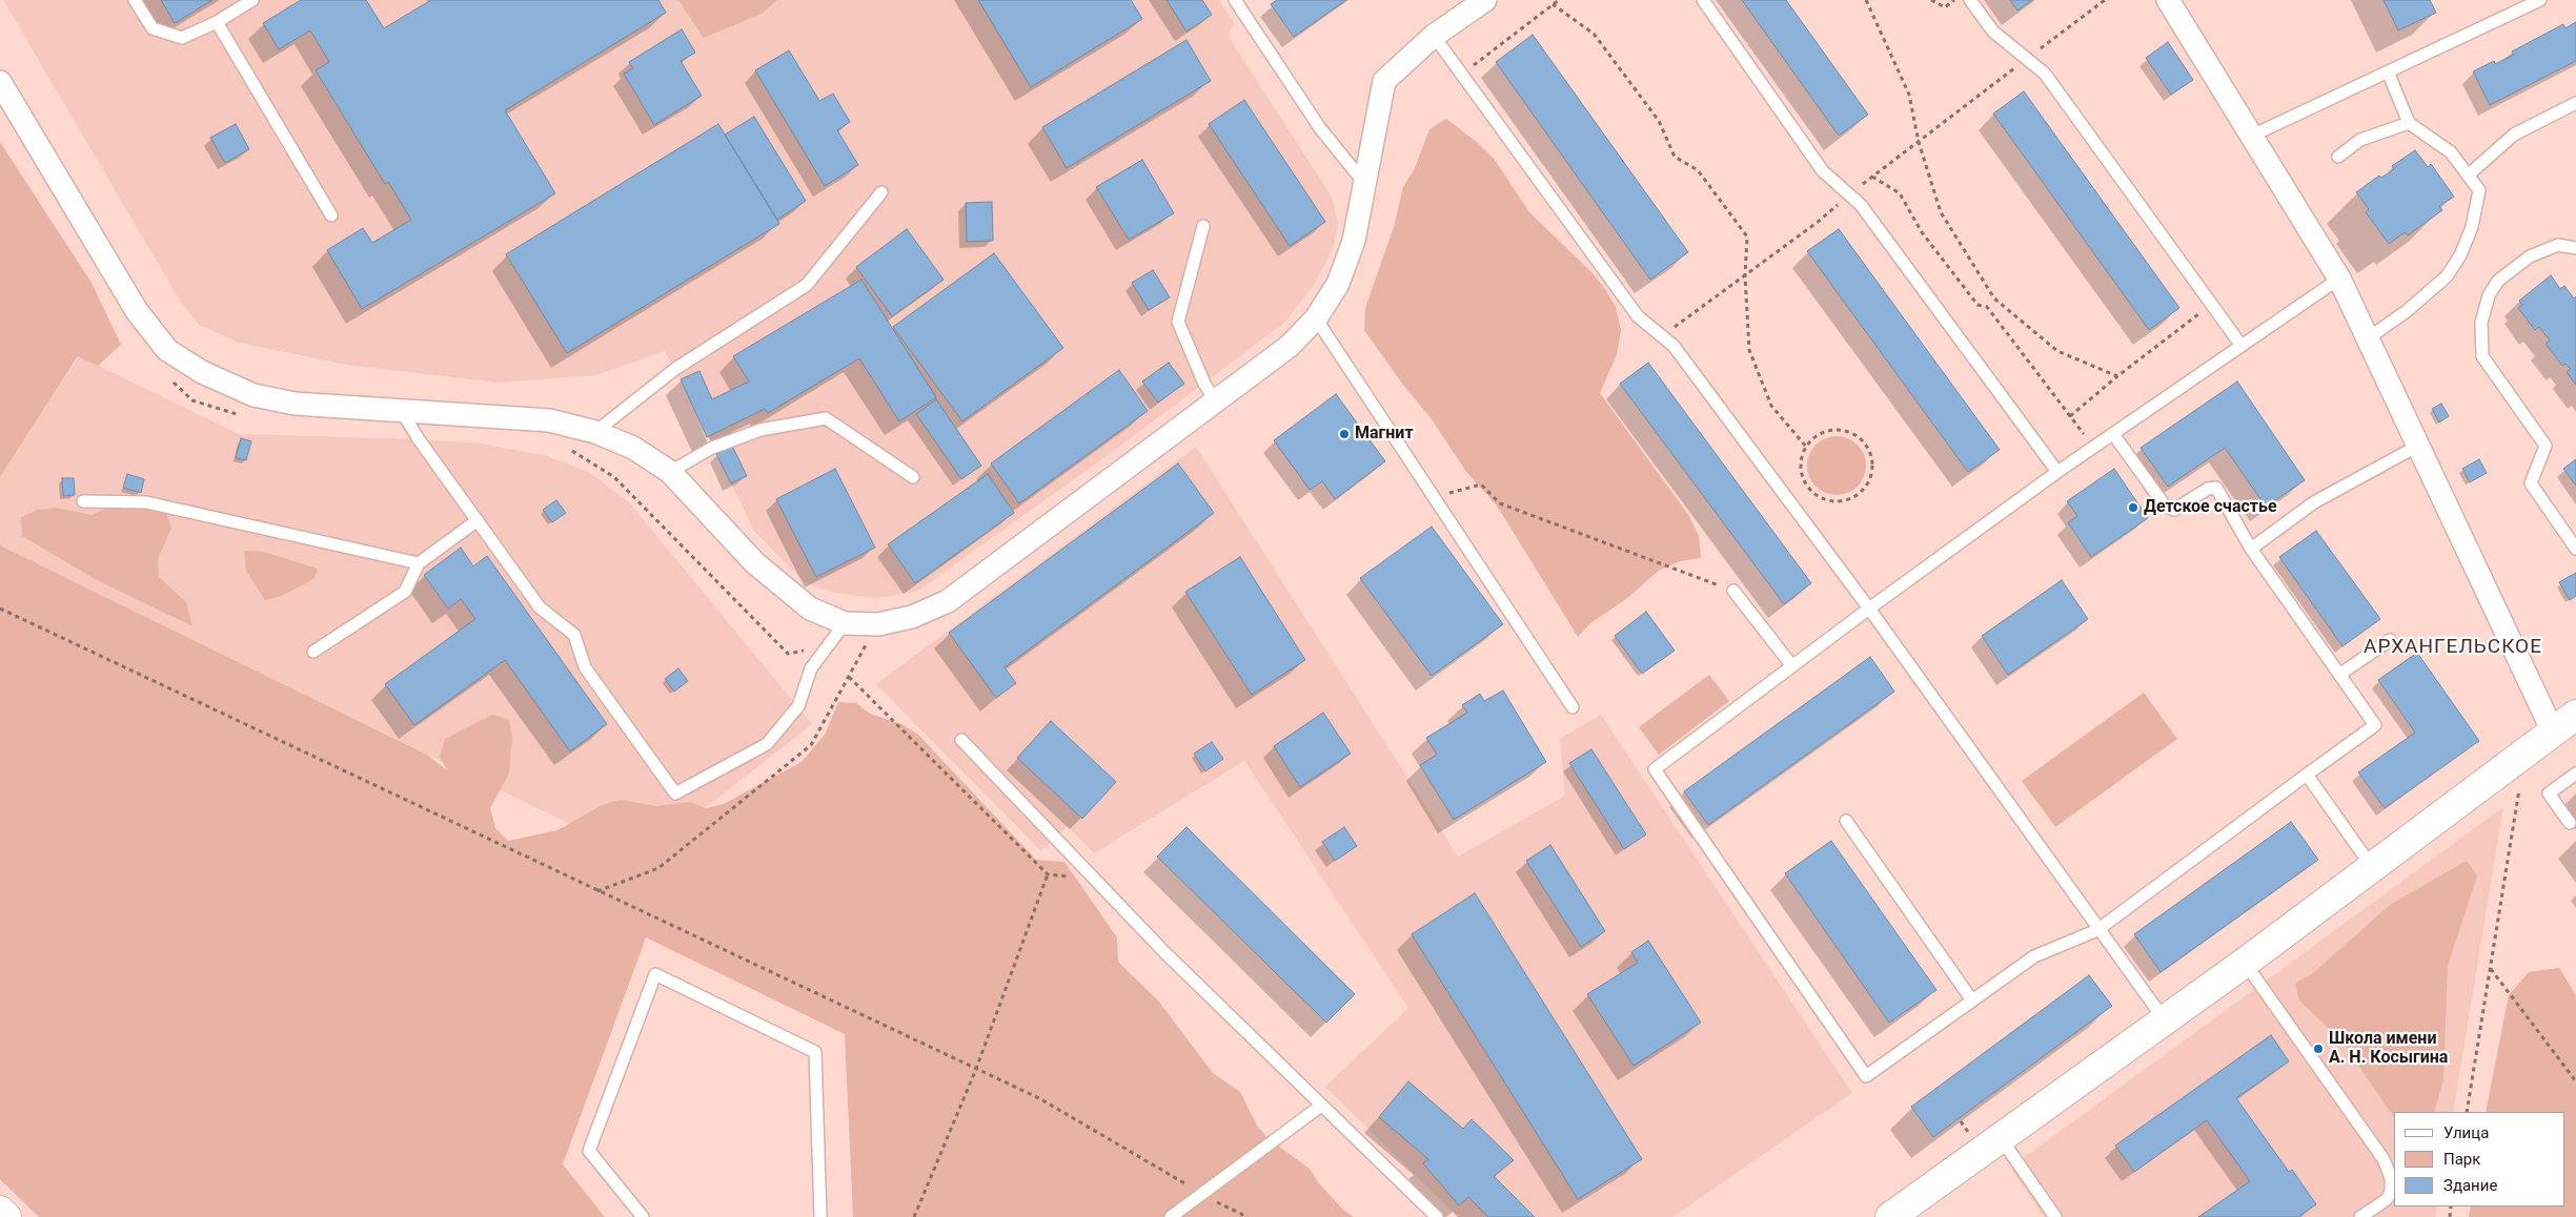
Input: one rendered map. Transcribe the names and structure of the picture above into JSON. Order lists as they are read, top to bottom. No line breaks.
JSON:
{"districts":["АРХАНГЕЛЬСКОЕ"],"places":["Магнит","Детское счастье","Школа имени А. Н. Косыгина"],"legend":["Улица","Парк","Здание"]}
